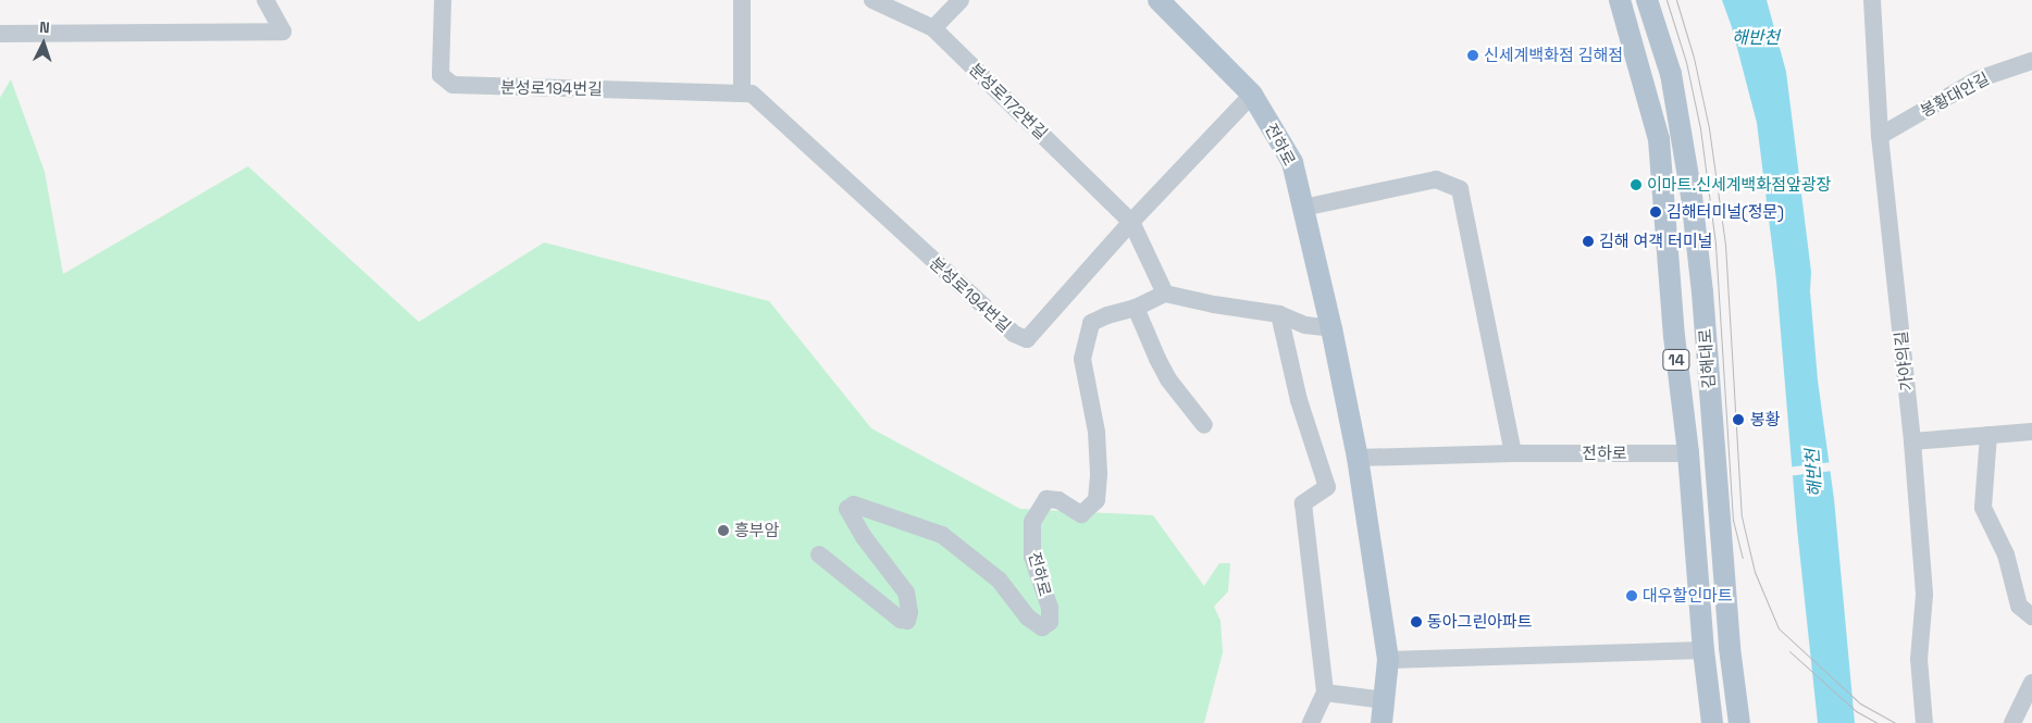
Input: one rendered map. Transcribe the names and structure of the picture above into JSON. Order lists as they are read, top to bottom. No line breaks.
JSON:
{"streets":{"main road":["전하로","김해대로","14"],"street":["분성로194번길","봉황대안길","분성로172번길","가야의길"]},"crossings":[["분성로194번길","분성로172번길"],["분성로194번길","전하로"],["봉황대안길","가야의길"],["전하로","김해대로"]],"water":["해반천"],"places":["신세계백화점 김해점","이마트.신세계백화점앞광장","김해터미널(정문)","김해 여객 터미널","봉황","흥부암","대우할인마트","동아그린아파트"],"north":"top"}
